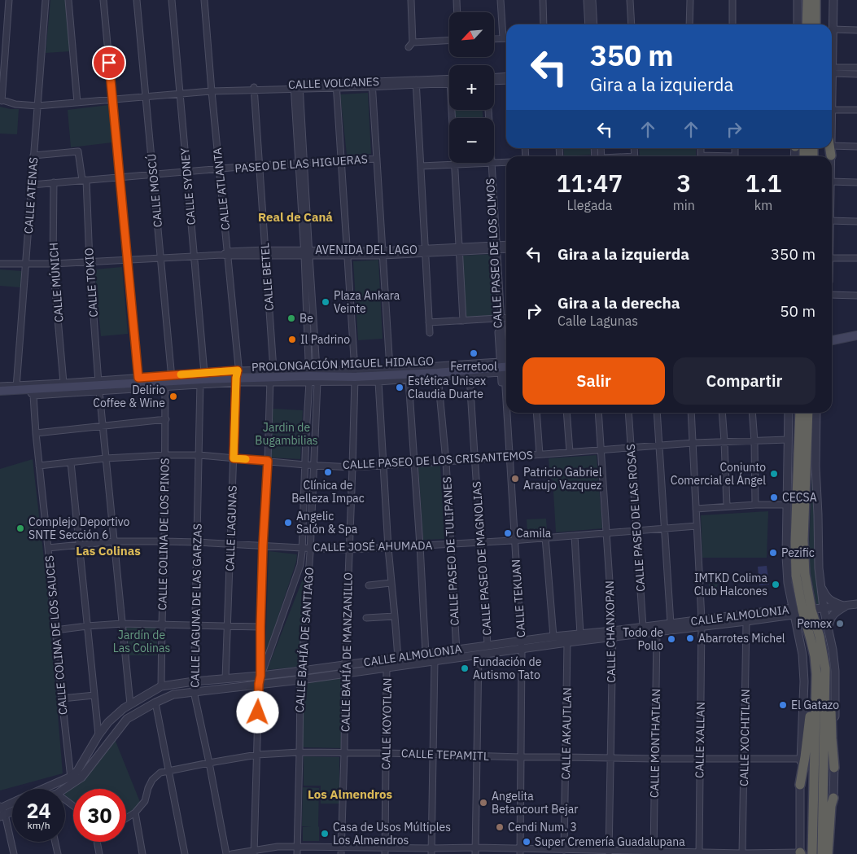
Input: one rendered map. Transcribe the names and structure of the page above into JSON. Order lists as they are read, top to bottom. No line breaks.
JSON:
{"streets":{"main road":["PROLONGACIÓN MIGUEL HIDALGO"],"street":["CALLE VOLCANES","PASEO DE LAS HIGUERAS","CALLE SYDNEY","CALLE ATLANTA","CALLE MOSCÚ","CALLE ATENAS","AVENIDA DEL LAGO","CALLE PASEO DE LOS OLMOS","CALLE BETEL","CALLE MÚNICH","CALLE TOKIO","CALLE PASEO DE LOS CRISANTEMOS","CALLE PASEO DE LAS ROSAS","CALLE LAGUNAS","CALLE COLINA DE LOS PINOS","CALLE JOSÉ AHUMADA","CALLE PASEO DE TULIPANES","CALLE PASEO DE MAGNOLIAS","CALLE TEKUAN","CALLE LAGUNA DE LAS GARZAS","CALLE ALMOLONIA","CALLE CHANXOPAN","CALLE COLINA DE LOS SAUCES","CALLE BAHÍA DE SANTIAGO","CALLE BAHÍA DE MANZANILLO","CALLE KOYOTLAN","CALLE AKAUTLAN","CALLE XOCHITLAN","CALLE XALLAN","CALLE MONTHATLAN","CALLE TEPAMITL"]},"crossings":[["CALLE VOLCANES","CALLE SYDNEY"],["CALLE VOLCANES","CALLE ATLANTA"],["CALLE VOLCANES","CALLE MOSCÚ"],["CALLE VOLCANES","CALLE ATENAS"],["CALLE VOLCANES","CALLE BETEL"],["CALLE VOLCANES","CALLE BAHÍA DE MANZANILLO"],["PASEO DE LAS HIGUERAS","CALLE SYDNEY"],["PASEO DE LAS HIGUERAS","CALLE ATLANTA"],["PASEO DE LAS HIGUERAS","CALLE MOSCÚ"],["PASEO DE LAS HIGUERAS","CALLE ATENAS"],["PASEO DE LAS HIGUERAS","CALLE BETEL"],["PASEO DE LAS HIGUERAS","CALLE MÚNICH"],["PASEO DE LAS HIGUERAS","CALLE TOKIO"],["PASEO DE LAS HIGUERAS","CALLE BAHÍA DE MANZANILLO"],["CALLE SYDNEY","AVENIDA DEL LAGO"],["CALLE SYDNEY","PROLONGACIÓN MIGUEL HIDALGO"],["CALLE SYDNEY","CALLE LAGUNA DE LAS GARZAS"],["CALLE ATLANTA","AVENIDA DEL LAGO"],["CALLE ATLANTA","PROLONGACIÓN MIGUEL HIDALGO"],["CALLE ATLANTA","CALLE LAGUNAS"],["CALLE MOSCÚ","AVENIDA DEL LAGO"],["CALLE MOSCÚ","PROLONGACIÓN MIGUEL HIDALGO"],["CALLE MOSCÚ","CALLE COLINA DE LOS PINOS"],["CALLE ATENAS","AVENIDA DEL LAGO"],["CALLE ATENAS","CALLE TOKIO"],["CALLE ATENAS","PROLONGACIÓN MIGUEL HIDALGO"],["AVENIDA DEL LAGO","CALLE PASEO DE LOS OLMOS"],["AVENIDA DEL LAGO","CALLE BETEL"],["AVENIDA DEL LAGO","CALLE MÚNICH"],["AVENIDA DEL LAGO","CALLE TOKIO"],["AVENIDA DEL LAGO","CALLE BAHÍA DE MANZANILLO"],["CALLE PASEO DE LOS OLMOS","PROLONGACIÓN MIGUEL HIDALGO"],["CALLE PASEO DE LOS OLMOS","CALLE TEKUAN"],["CALLE BETEL","PROLONGACIÓN MIGUEL HIDALGO"],["CALLE BETEL","CALLE PASEO DE LOS CRISANTEMOS"],["CALLE BETEL","CALLE JOSÉ AHUMADA"],["CALLE BETEL","CALLE ALMOLONIA"],["CALLE BETEL","CALLE BAHÍA DE SANTIAGO"],["CALLE TOKIO","PROLONGACIÓN MIGUEL HIDALGO"],["CALLE TOKIO","CALLE PASEO DE LOS CRISANTEMOS"],["CALLE TOKIO","CALLE JOSÉ AHUMADA"],["CALLE TOKIO","CALLE ALMOLONIA"],["PROLONGACIÓN MIGUEL HIDALGO","CALLE LAGUNAS"],["PROLONGACIÓN MIGUEL HIDALGO","CALLE COLINA DE LOS PINOS"],["PROLONGACIÓN MIGUEL HIDALGO","CALLE PASEO DE TULIPANES"],["PROLONGACIÓN MIGUEL HIDALGO","CALLE TEKUAN"],["PROLONGACIÓN MIGUEL HIDALGO","CALLE LAGUNA DE LAS GARZAS"],["PROLONGACIÓN MIGUEL HIDALGO","CALLE COLINA DE LOS SAUCES"],["PROLONGACIÓN MIGUEL HIDALGO","CALLE BAHÍA DE SANTIAGO"],["PROLONGACIÓN MIGUEL HIDALGO","CALLE BAHÍA DE MANZANILLO"],["CALLE PASEO DE LOS CRISANTEMOS","CALLE PASEO DE LAS ROSAS"],["CALLE PASEO DE LOS CRISANTEMOS","CALLE LAGUNAS"],["CALLE PASEO DE LOS CRISANTEMOS","CALLE COLINA DE LOS PINOS"],["CALLE PASEO DE LOS CRISANTEMOS","CALLE PASEO DE TULIPANES"],["CALLE PASEO DE LOS CRISANTEMOS","CALLE PASEO DE MAGNOLIAS"],["CALLE PASEO DE LOS CRISANTEMOS","CALLE TEKUAN"],["CALLE PASEO DE LOS CRISANTEMOS","CALLE LAGUNA DE LAS GARZAS"],["CALLE PASEO DE LOS CRISANTEMOS","CALLE CHANXOPAN"],["CALLE PASEO DE LOS CRISANTEMOS","CALLE COLINA DE LOS SAUCES"],["CALLE PASEO DE LOS CRISANTEMOS","CALLE BAHÍA DE SANTIAGO"],["CALLE PASEO DE LOS CRISANTEMOS","CALLE BAHÍA DE MANZANILLO"],["CALLE PASEO DE LOS CRISANTEMOS","CALLE XALLAN"],["CALLE PASEO DE LAS ROSAS","CALLE JOSÉ AHUMADA"],["CALLE PASEO DE LAS ROSAS","CALLE ALMOLONIA"],["CALLE LAGUNAS","CALLE JOSÉ AHUMADA"],["CALLE LAGUNAS","CALLE ALMOLONIA"],["CALLE COLINA DE LOS PINOS","CALLE JOSÉ AHUMADA"],["CALLE COLINA DE LOS PINOS","CALLE ALMOLONIA"],["CALLE JOSÉ AHUMADA","CALLE PASEO DE TULIPANES"],["CALLE JOSÉ AHUMADA","CALLE PASEO DE MAGNOLIAS"],["CALLE JOSÉ AHUMADA","CALLE TEKUAN"],["CALLE JOSÉ AHUMADA","CALLE LAGUNA DE LAS GARZAS"],["CALLE JOSÉ AHUMADA","CALLE CHANXOPAN"],["CALLE JOSÉ AHUMADA","CALLE COLINA DE LOS SAUCES"],["CALLE JOSÉ AHUMADA","CALLE BAHÍA DE SANTIAGO"],["CALLE JOSÉ AHUMADA","CALLE BAHÍA DE MANZANILLO"],["CALLE JOSÉ AHUMADA","CALLE XALLAN"],["CALLE PASEO DE TULIPANES","CALLE ALMOLONIA"],["CALLE PASEO DE MAGNOLIAS","CALLE ALMOLONIA"],["CALLE TEKUAN","CALLE ALMOLONIA"],["CALLE TEKUAN","CALLE TEPAMITL"],["CALLE LAGUNA DE LAS GARZAS","CALLE ALMOLONIA"],["CALLE LAGUNA DE LAS GARZAS","CALLE TEPAMITL"],["CALLE ALMOLONIA","CALLE CHANXOPAN"],["CALLE ALMOLONIA","CALLE COLINA DE LOS SAUCES"],["CALLE ALMOLONIA","CALLE BAHÍA DE SANTIAGO"],["CALLE ALMOLONIA","CALLE BAHÍA DE MANZANILLO"],["CALLE ALMOLONIA","CALLE KOYOTLAN"],["CALLE ALMOLONIA","CALLE AKAUTLAN"],["CALLE ALMOLONIA","CALLE XOCHITLAN"],["CALLE ALMOLONIA","CALLE XALLAN"],["CALLE ALMOLONIA","CALLE MONTHATLAN"],["CALLE CHANXOPAN","CALLE TEPAMITL"],["CALLE BAHÍA DE SANTIAGO","CALLE TEPAMITL"],["CALLE BAHÍA DE MANZANILLO","CALLE TEPAMITL"],["CALLE KOYOTLAN","CALLE TEPAMITL"],["CALLE AKAUTLAN","CALLE TEPAMITL"],["CALLE XOCHITLAN","CALLE TEPAMITL"],["CALLE XALLAN","CALLE TEPAMITL"],["CALLE MONTHATLAN","CALLE TEPAMITL"]],"districts":["Real de Caná","Las Colinas","Los Almendros"],"parks":["Jardin de Bugambilias","Jardín de Las Colinas"],"places":["Plaza Ankara Veinte","Be","Il Padrino","Ferretool","Estética Unisex Claudia Duarte","Delirio Coffee & Wine","Clínica de Belleza Impac","Conjunto Comercial el Ángel","Patricio Gabriel Araujo Vazquez","CECSA","Angelic Salón & Spa","Complejo Deportivo SNTE Sección 6","Camila","Pezific","IMTKD Colima Club Halcones","Pemex","Abarrotes Michel","Todo de Pollo","Fundación de Autismo Tato","El Gatazo","Angelita Betancourt Bejar","Cendi Num. 3","Casa de Usos Múltiples Los Almendros","Super Cremería Guadalupana"],"north":"bottom left","page":{"map_buttons":["+","−"],"turn":["350 m","Gira a la izquierda"],"eta":["11:47","Llegada","3","min","1.1","km"],"list":[{"name":"Gira a la izquierda","value":"350 m"},{"name":"Gira a la derecha","note":"Calle Lagunas","value":"50 m"}],"buttons":["Salir","Compartir"],"speed":"24 km/h","limit":"30"}}
